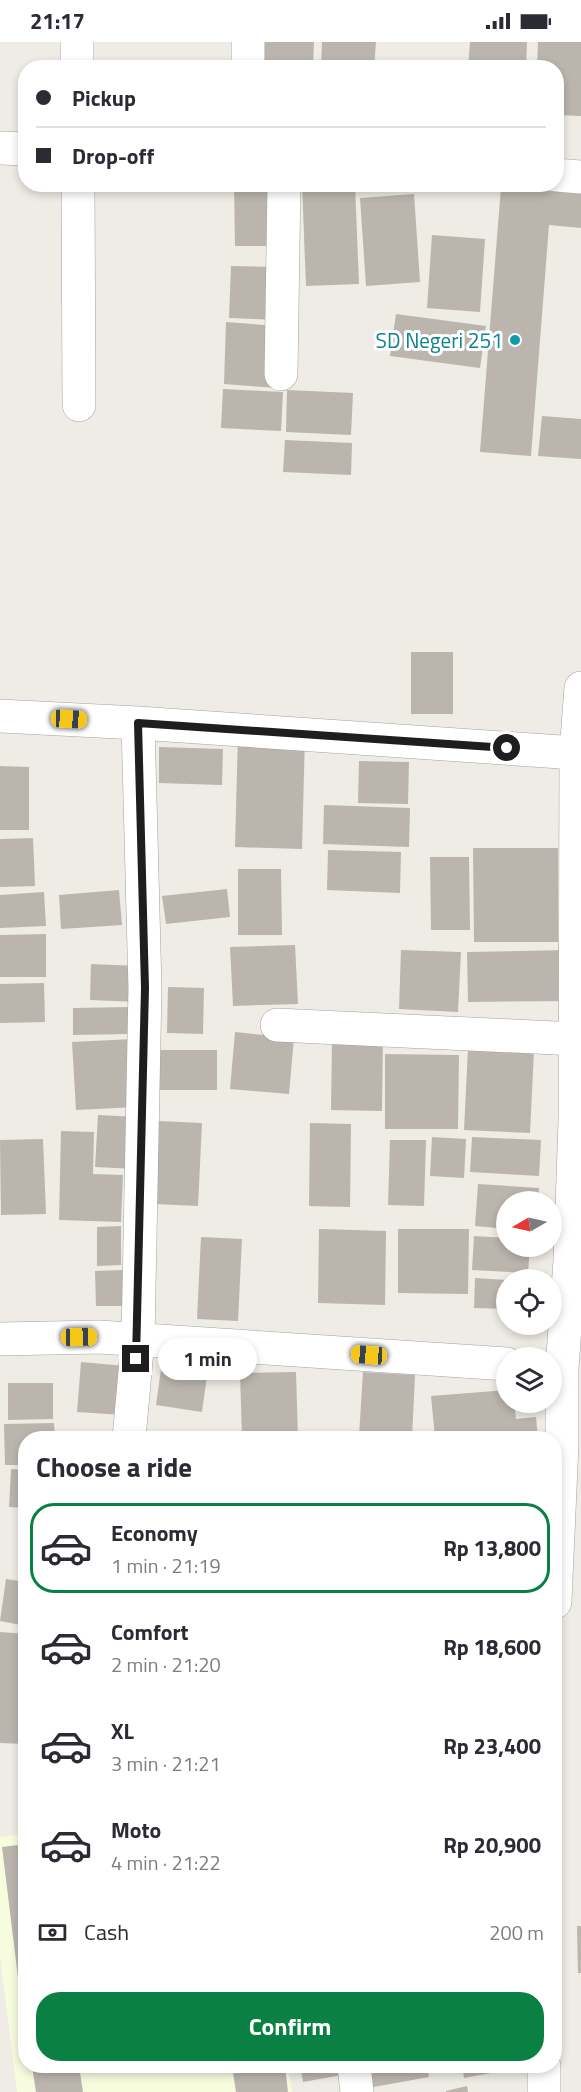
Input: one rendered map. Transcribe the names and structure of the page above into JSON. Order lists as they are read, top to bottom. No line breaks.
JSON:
{"places":["SD Negeri 251"],"north":"left","page":{"status":"21:17","banner":["Pickup","Drop-off"],"bubble":"1 min","heading":"Choose a ride","list":[{"name":"Economy","note":"1 min · 21:19","value":"Rp 13,800"},{"name":"Comfort","note":"2 min · 21:20","value":"Rp 18,600"},{"name":"XL","note":"3 min · 21:21","value":"Rp 23,400"},{"name":"Moto","note":"4 min · 21:22","value":"Rp 20,900"}],"pay":["Cash","200 m"],"buttons":"Confirm"}}
